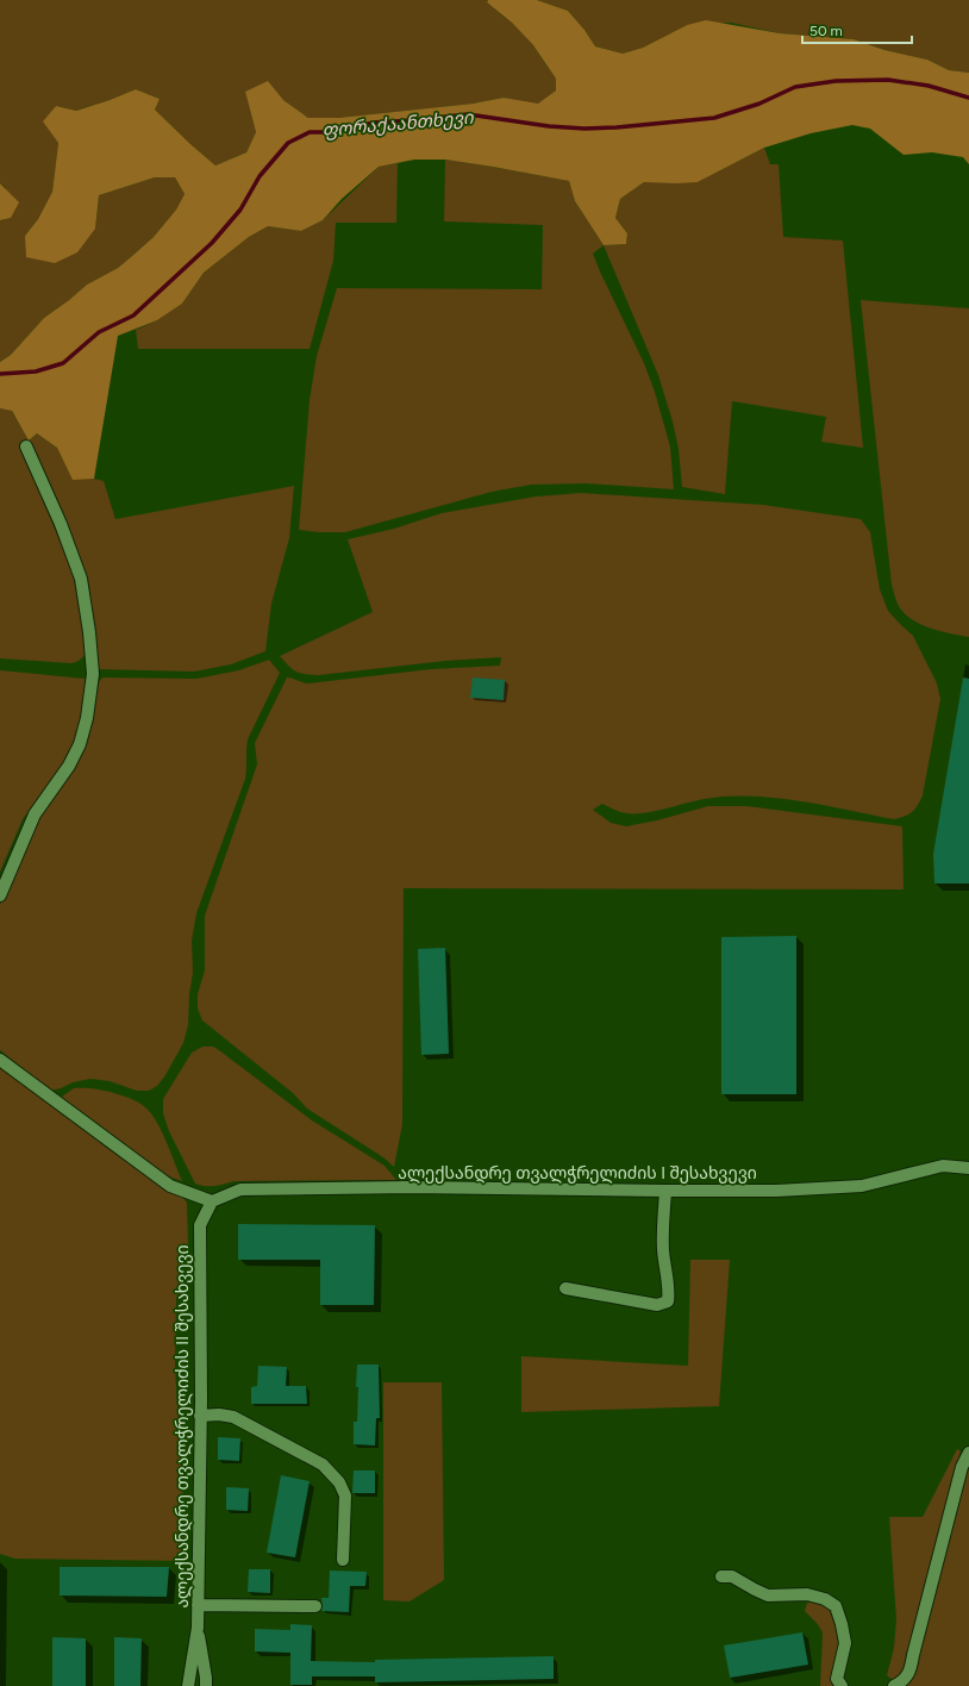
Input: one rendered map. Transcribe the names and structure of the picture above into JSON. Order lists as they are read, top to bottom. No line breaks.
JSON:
{"streets":{"street":["ალექსანდრე თვალჭრელიძის I შესახვევი","ალექსანდრე თვალჭრელიძის II შესახვევი"]},"crossings":[["ალექსანდრე თვალჭრელიძის I შესახვევი","ალექსანდრე თვალჭრელიძის II შესახვევი"]],"water":["ფორაქაანთხევი"],"scale_bar":"50 m"}
